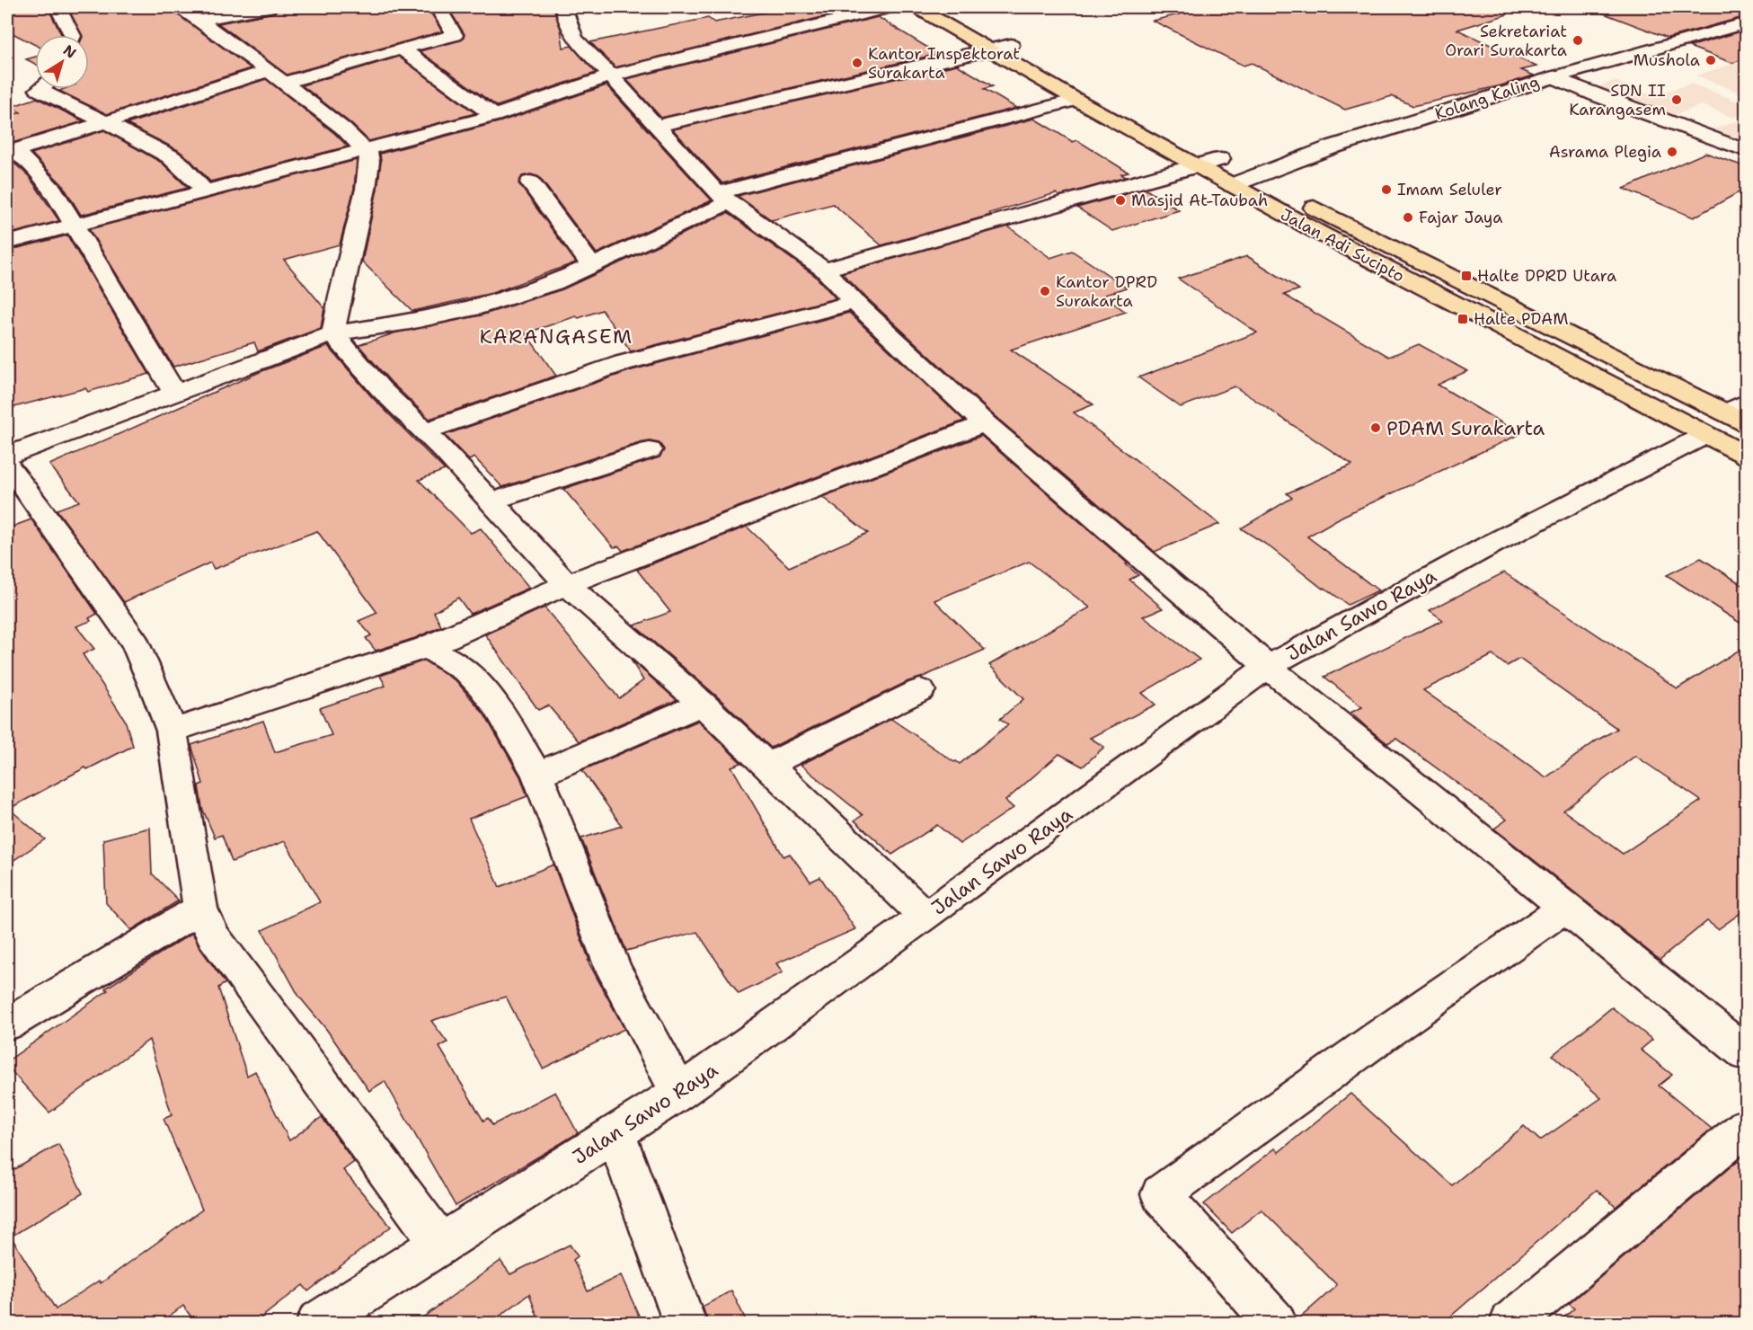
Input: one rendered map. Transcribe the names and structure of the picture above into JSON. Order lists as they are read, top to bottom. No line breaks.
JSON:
{"streets":{"highway":["Jalan Adi Sucipto"],"street":["Kolang Kaling","Jalan Sawo Raya"]},"crossings":[["Kolang Kaling","Jalan Adi Sucipto"],["Jalan Adi Sucipto","Jalan Sawo Raya"]],"districts":["KARANGASEM"],"places":{"other":["Sekretariat Orari Surakarta","Mushola","Kantor Inspektorat Surakarta","SDN II Karangasem","Asrama Plegia","Imam Seluler","Masjid At-Taubah","Fajar Jaya","Kantor DPRD Surakarta","PDAM Surakarta"],"transit":["Halte DPRD Utara","Halte PDAM"]},"north":"top right"}
